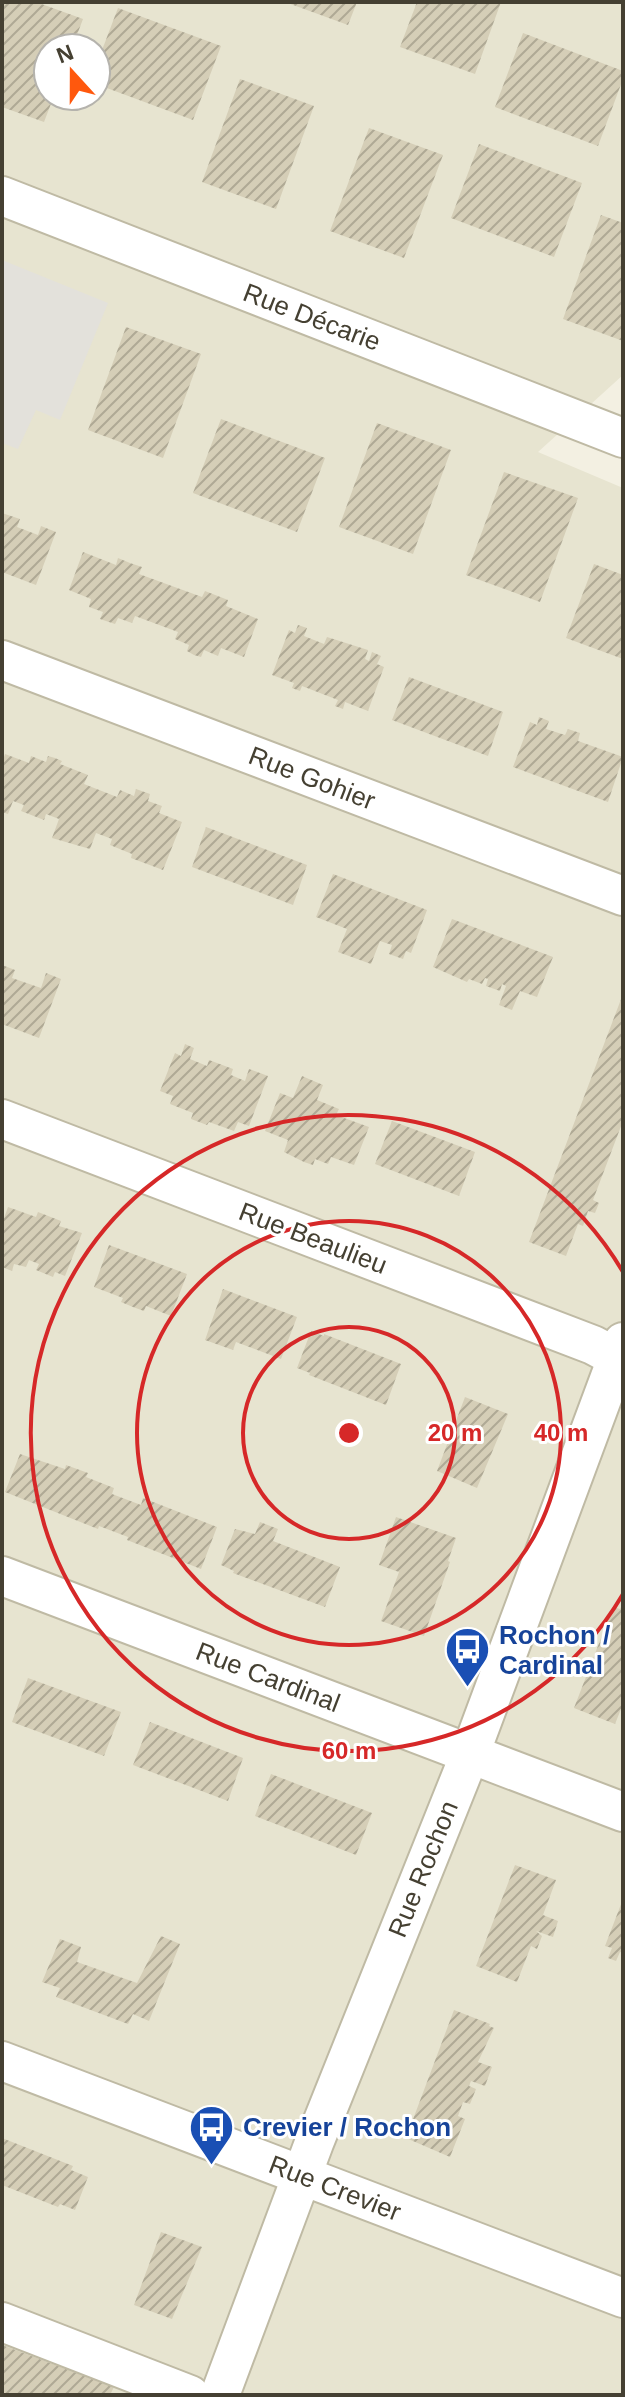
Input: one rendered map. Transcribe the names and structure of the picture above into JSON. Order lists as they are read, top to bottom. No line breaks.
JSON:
{"streets":{"street":["Rue Décarie","Rue Gohier","Rue Beaulieu","Rue Cardinal","Rue Rochon","Rue Crevier"]},"crossings":[["Rue Beaulieu","Rue Rochon"],["Rue Cardinal","Rue Rochon"],["Rue Rochon","Rue Crevier"]],"places":{"bus stop":["Rochon / Cardinal","Crevier / Rochon"]},"north":"top","rings":["20 m","40 m","60 m"]}
